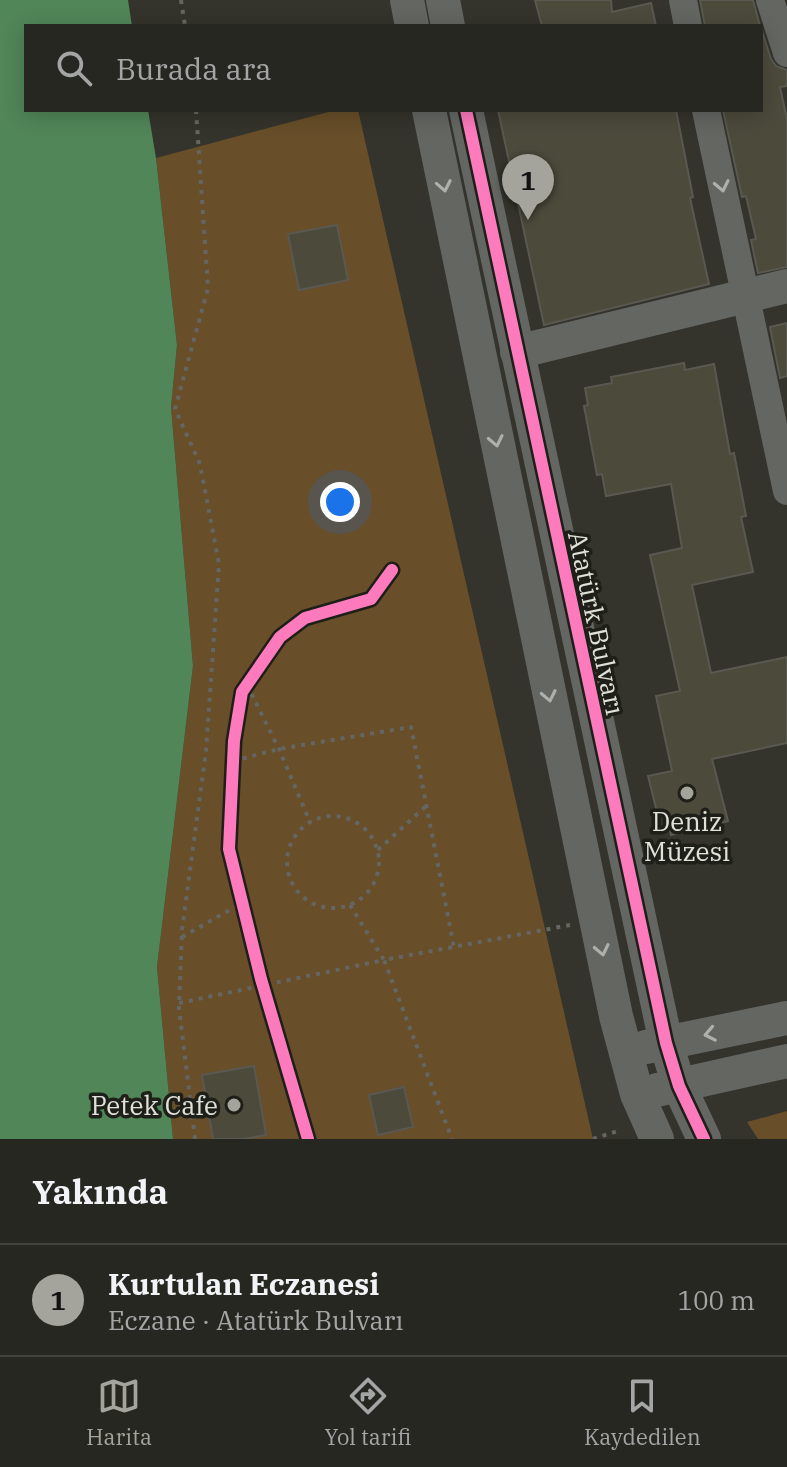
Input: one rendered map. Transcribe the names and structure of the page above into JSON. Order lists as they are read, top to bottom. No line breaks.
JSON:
{"streets":{"street":["Atatürk Bulvarı"]},"places":["Deniz Müzesi","Petek Cafe"],"page":{"search":"Burada ara","pins":"1","heading":"Yakında","list":[{"mark":"1","name":"Kurtulan Eczanesi","note":"Eczane · Atatürk Bulvarı","value":"100 m"}],"nav":["Harita","Yol tarifi","Kaydedilen"]}}
